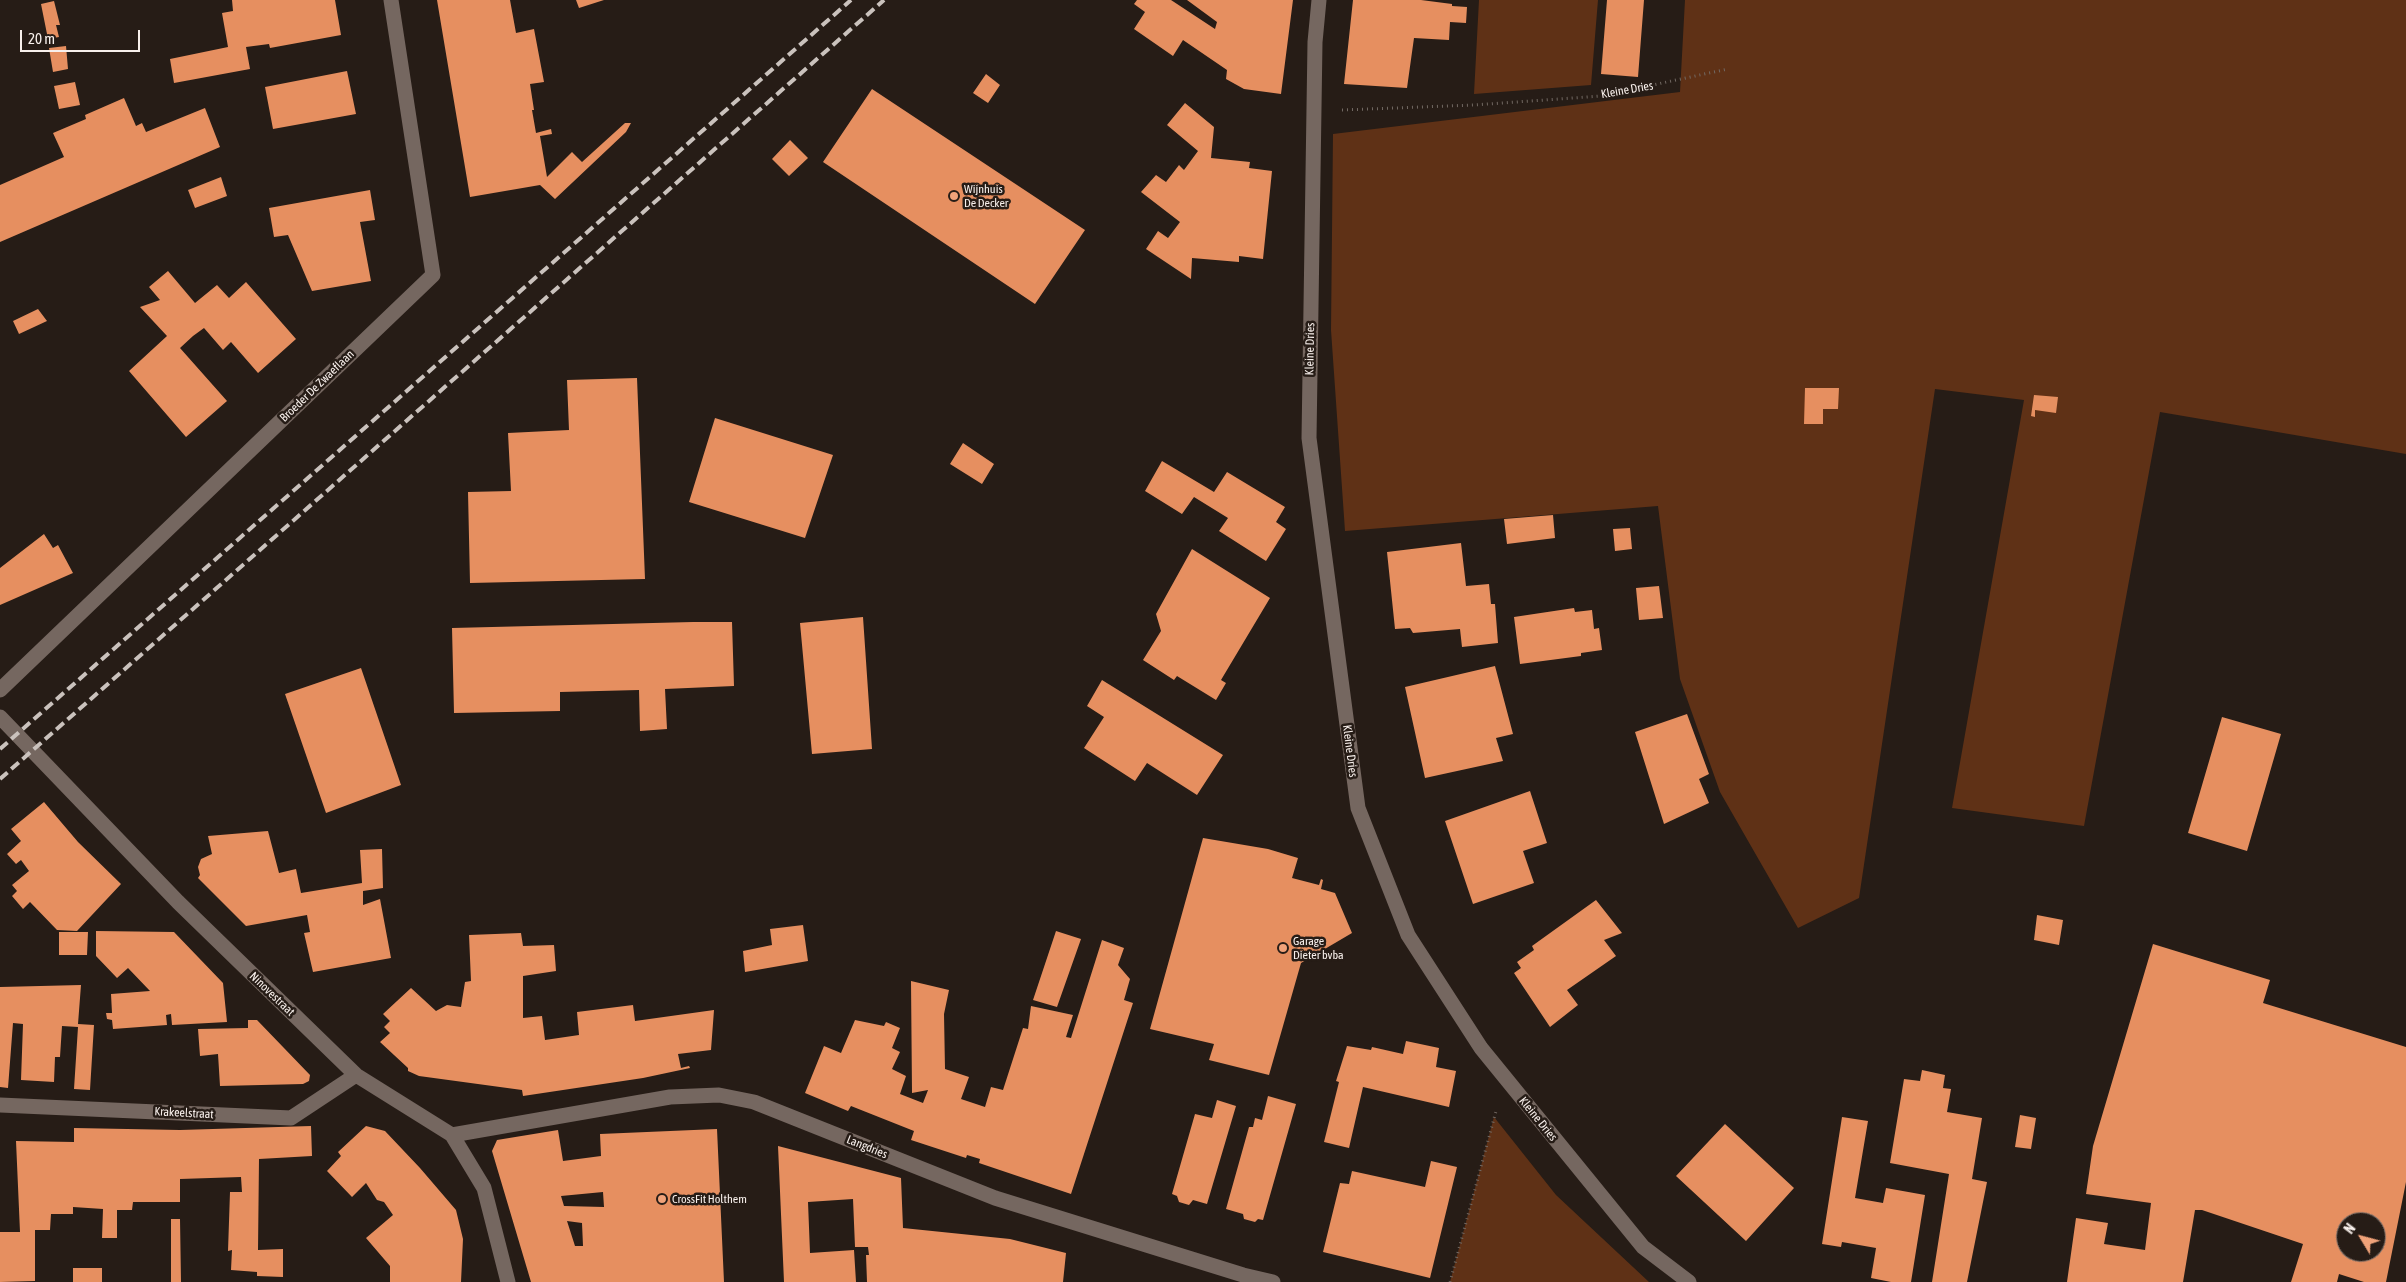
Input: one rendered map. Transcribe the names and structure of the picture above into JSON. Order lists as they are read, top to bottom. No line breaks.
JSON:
{"streets":{"street":["Kleine Dries","Broeder De Zwaeflaan","Ninovestraat","Krakeelstraat","Langdries"]},"crossings":[["Ninovestraat","Krakeelstraat"],["Ninovestraat","Langdries"]],"places":["Wijnhuis De Decker","Garage Dieter bvba","CrossFit Holthem"],"scale_bar":"20 m","north":"top left"}
